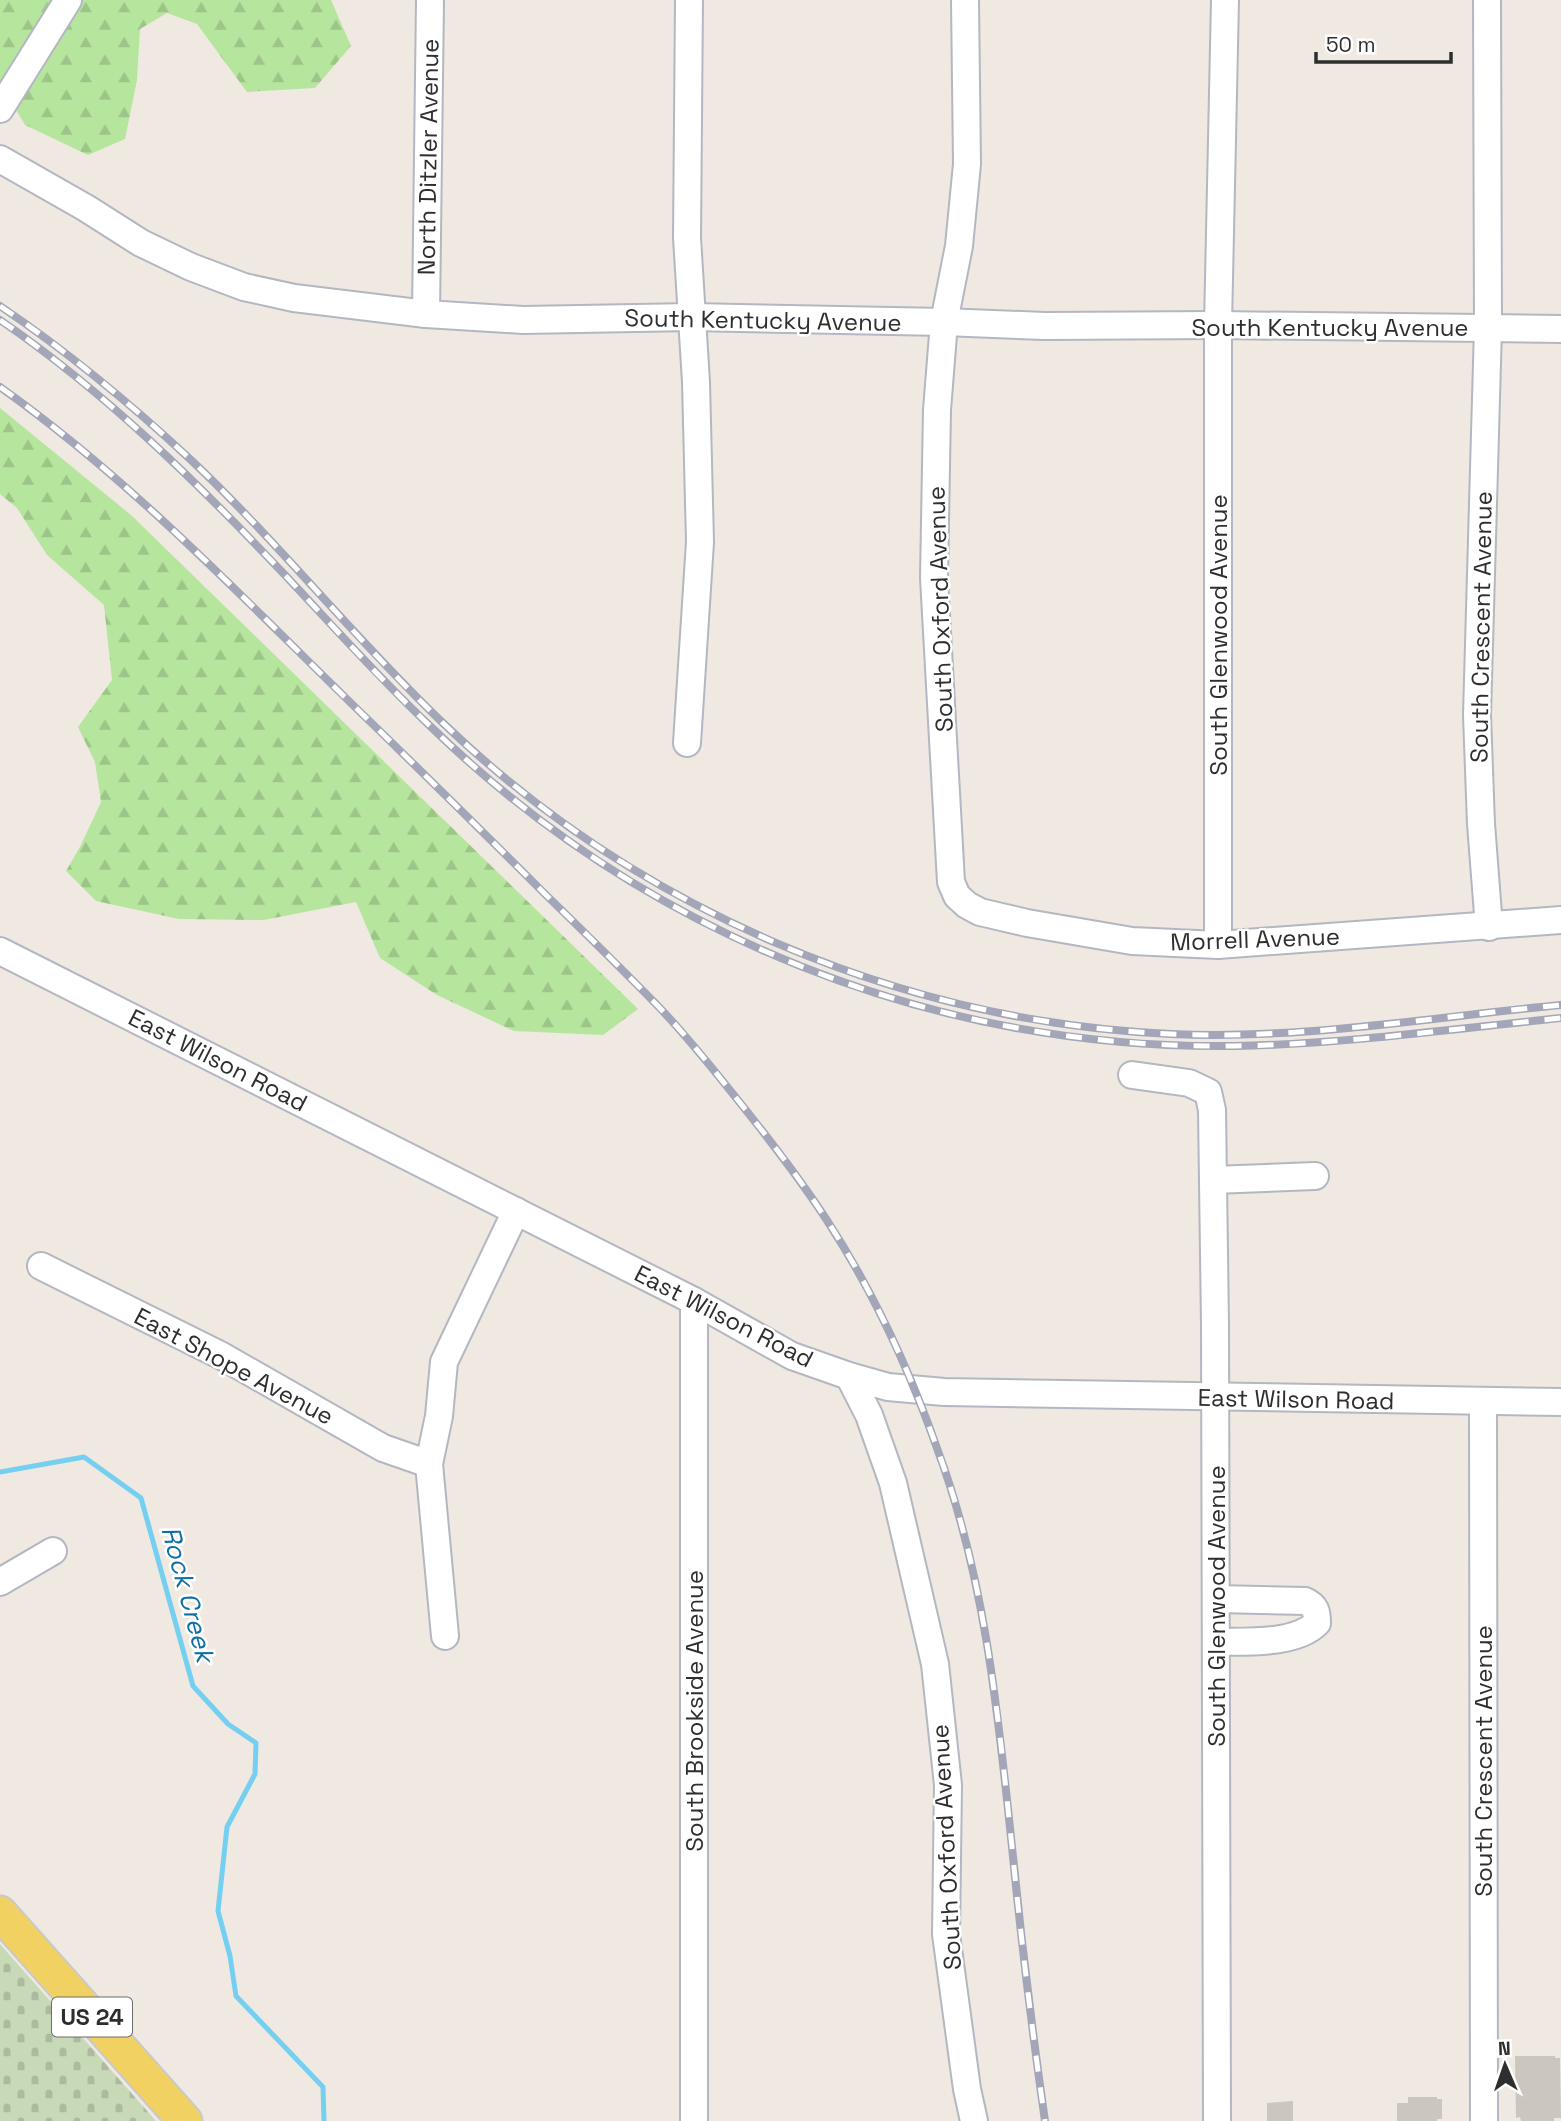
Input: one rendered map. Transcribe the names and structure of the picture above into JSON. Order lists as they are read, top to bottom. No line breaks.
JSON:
{"streets":{"main road":["US 24"],"street":["North Ditzler Avenue","South Kentucky Avenue","South Oxford Avenue","South Crescent Avenue","South Glenwood Avenue","Morrell Avenue","East Wilson Road","East Shope Avenue","South Brookside Avenue"]},"crossings":[["North Ditzler Avenue","South Kentucky Avenue"],["South Kentucky Avenue","South Oxford Avenue"],["South Kentucky Avenue","South Crescent Avenue"],["South Kentucky Avenue","South Glenwood Avenue"],["South Oxford Avenue","Morrell Avenue"],["South Oxford Avenue","East Wilson Road"],["South Crescent Avenue","Morrell Avenue"],["South Crescent Avenue","East Wilson Road"],["South Glenwood Avenue","Morrell Avenue"],["South Glenwood Avenue","East Wilson Road"],["East Wilson Road","South Brookside Avenue"]],"water":["Rock Creek"],"scale_bar":"50 m","north":"top"}
